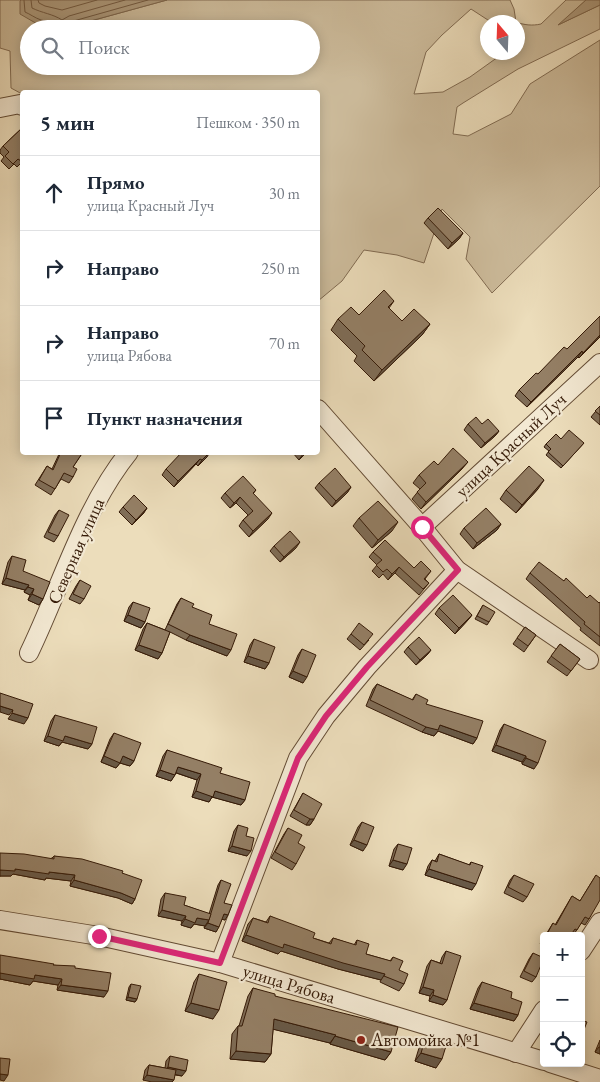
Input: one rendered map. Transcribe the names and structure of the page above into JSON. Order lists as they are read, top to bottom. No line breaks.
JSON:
{"streets":{"street":["улица Красный Луч","Северная улица","улица Рябова"]},"places":["Автомойка №1"],"north":"top","page":{"search":"Поиск","heading":["5 мин","Пешком · 350 m"],"list":[["Прямо","улица Красный Луч","30 m"],["Направо","250 m"],["Направо","улица Рябова","70 m"],"Пункт назначения"],"map_buttons":["+","−"]}}
